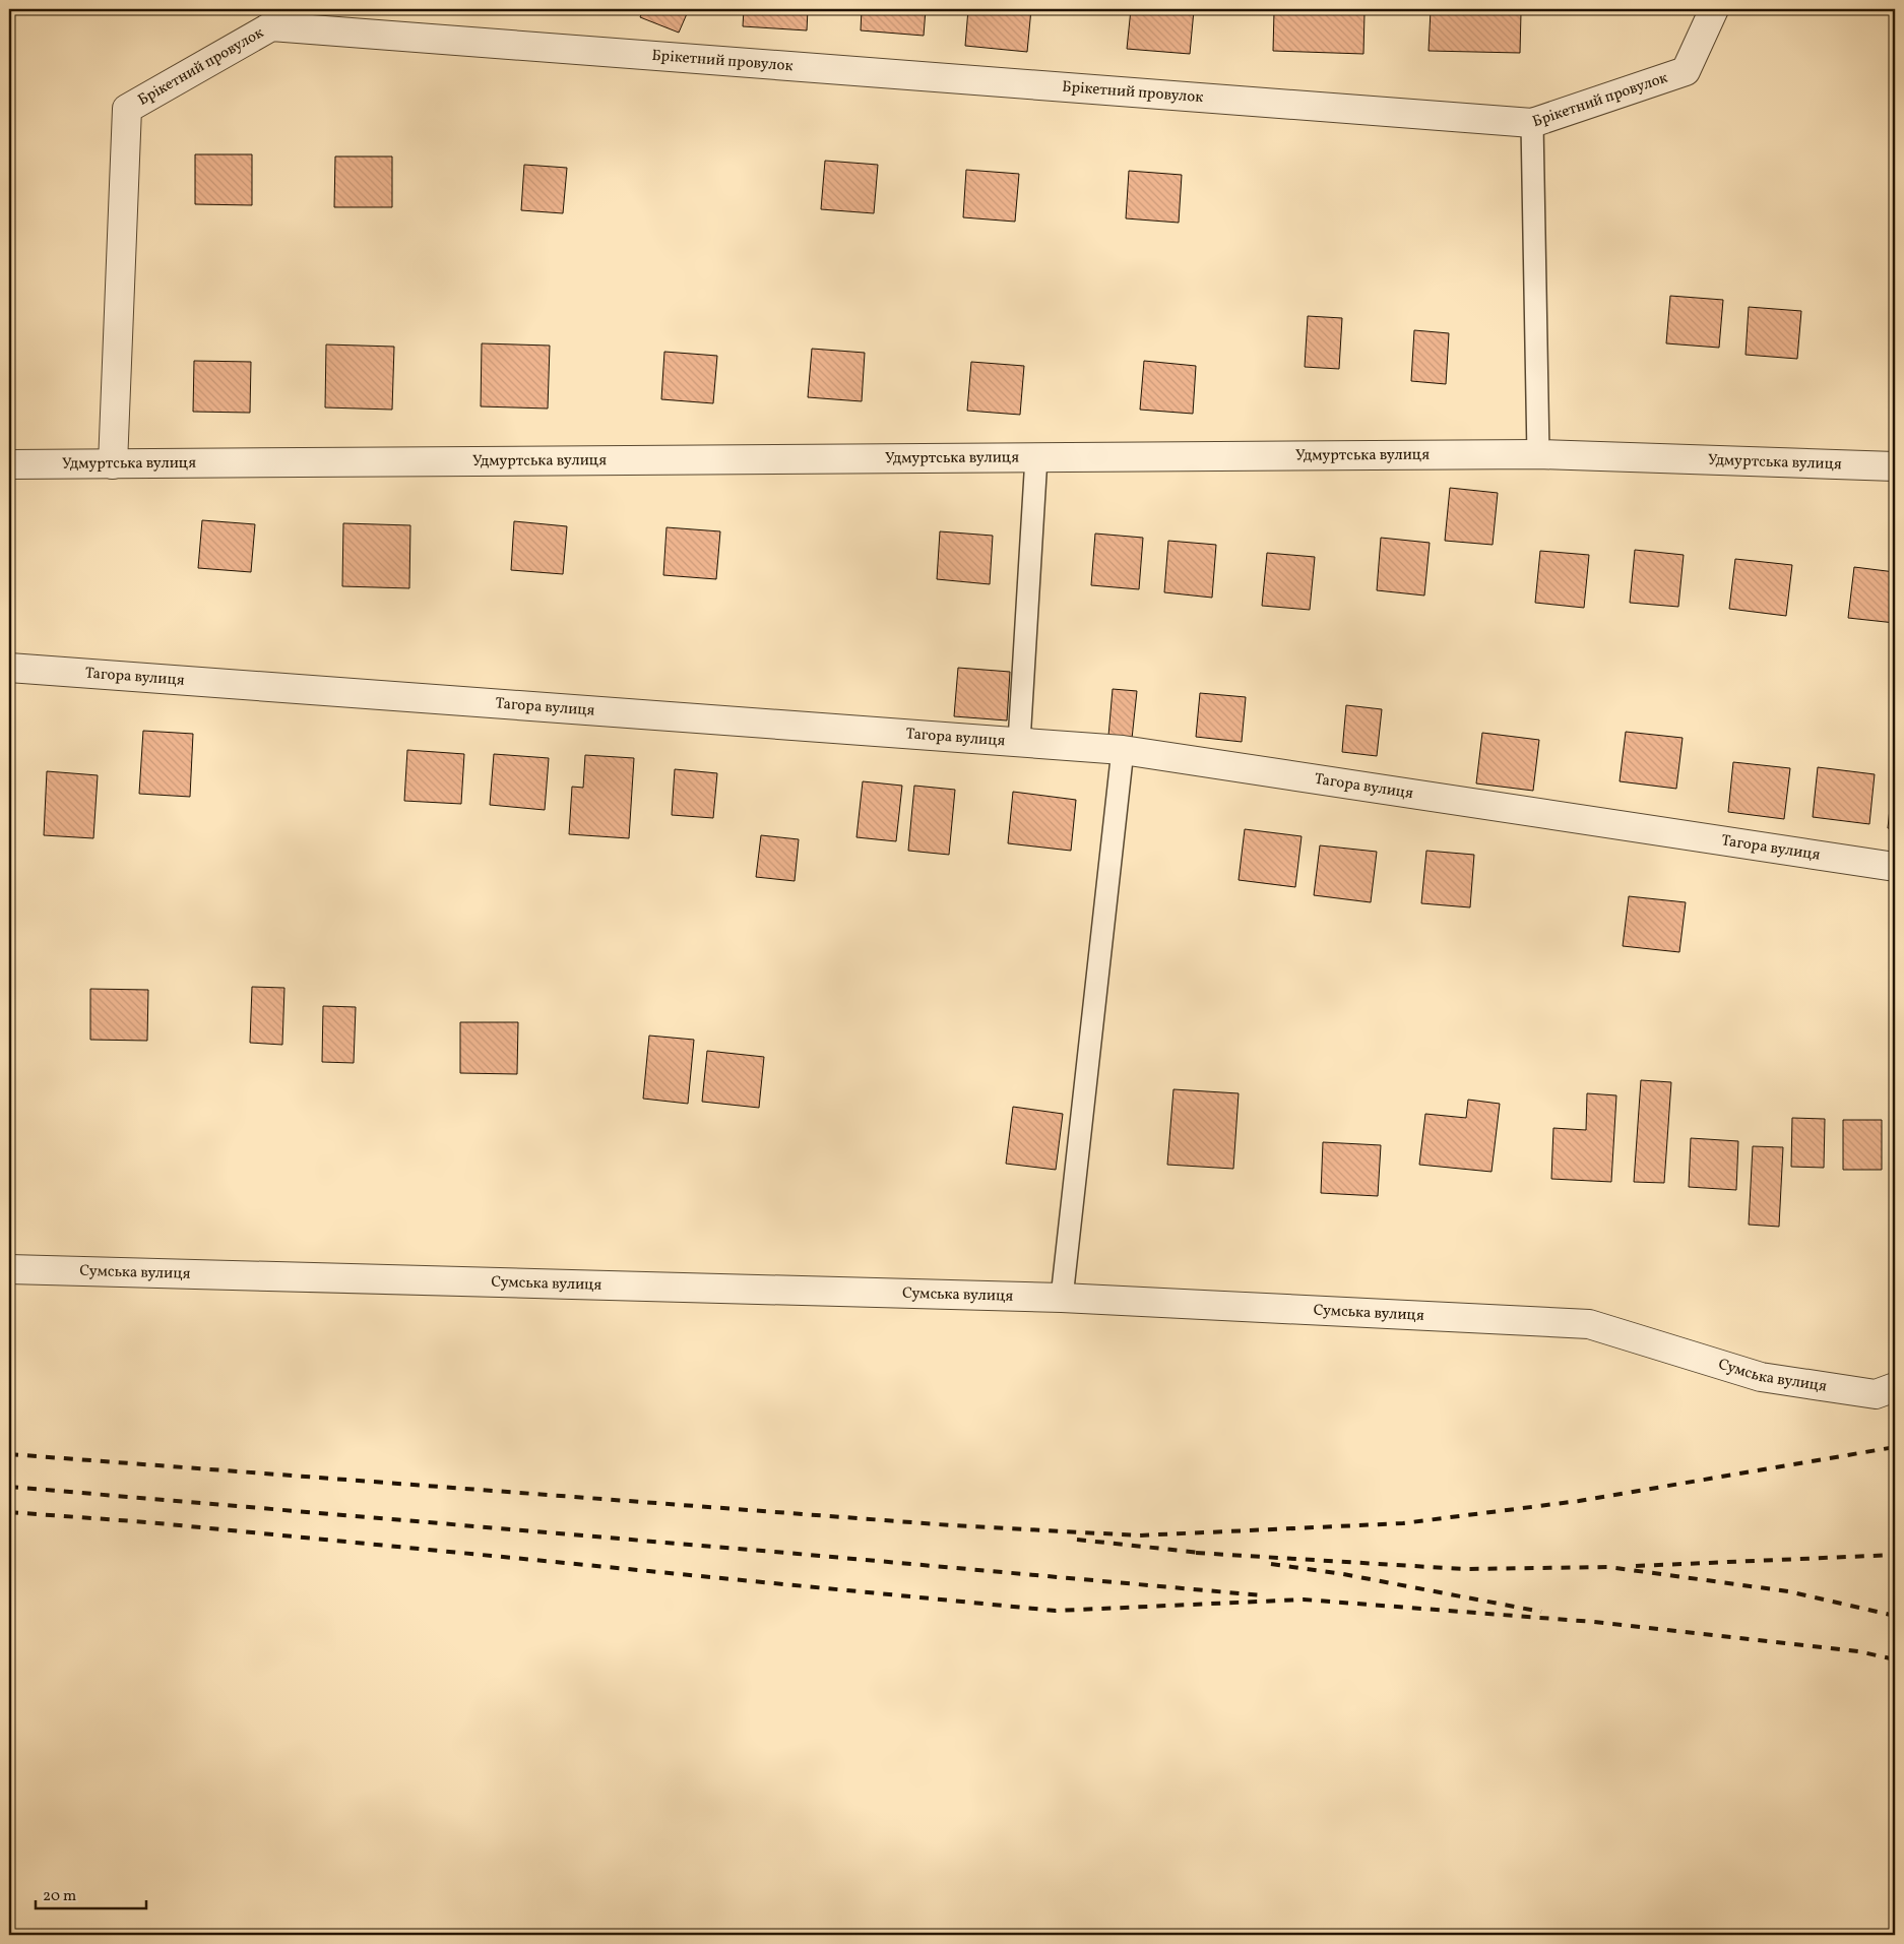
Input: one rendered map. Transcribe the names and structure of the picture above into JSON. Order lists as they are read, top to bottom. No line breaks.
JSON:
{"streets":{"street":["Брiкетний провулок","Удмуртська вулиця","Тагора вулиця","Сумська вулиця"]},"crossings":[["Брiкетний провулок","Удмуртська вулиця"]],"scale_bar":"20 m"}
